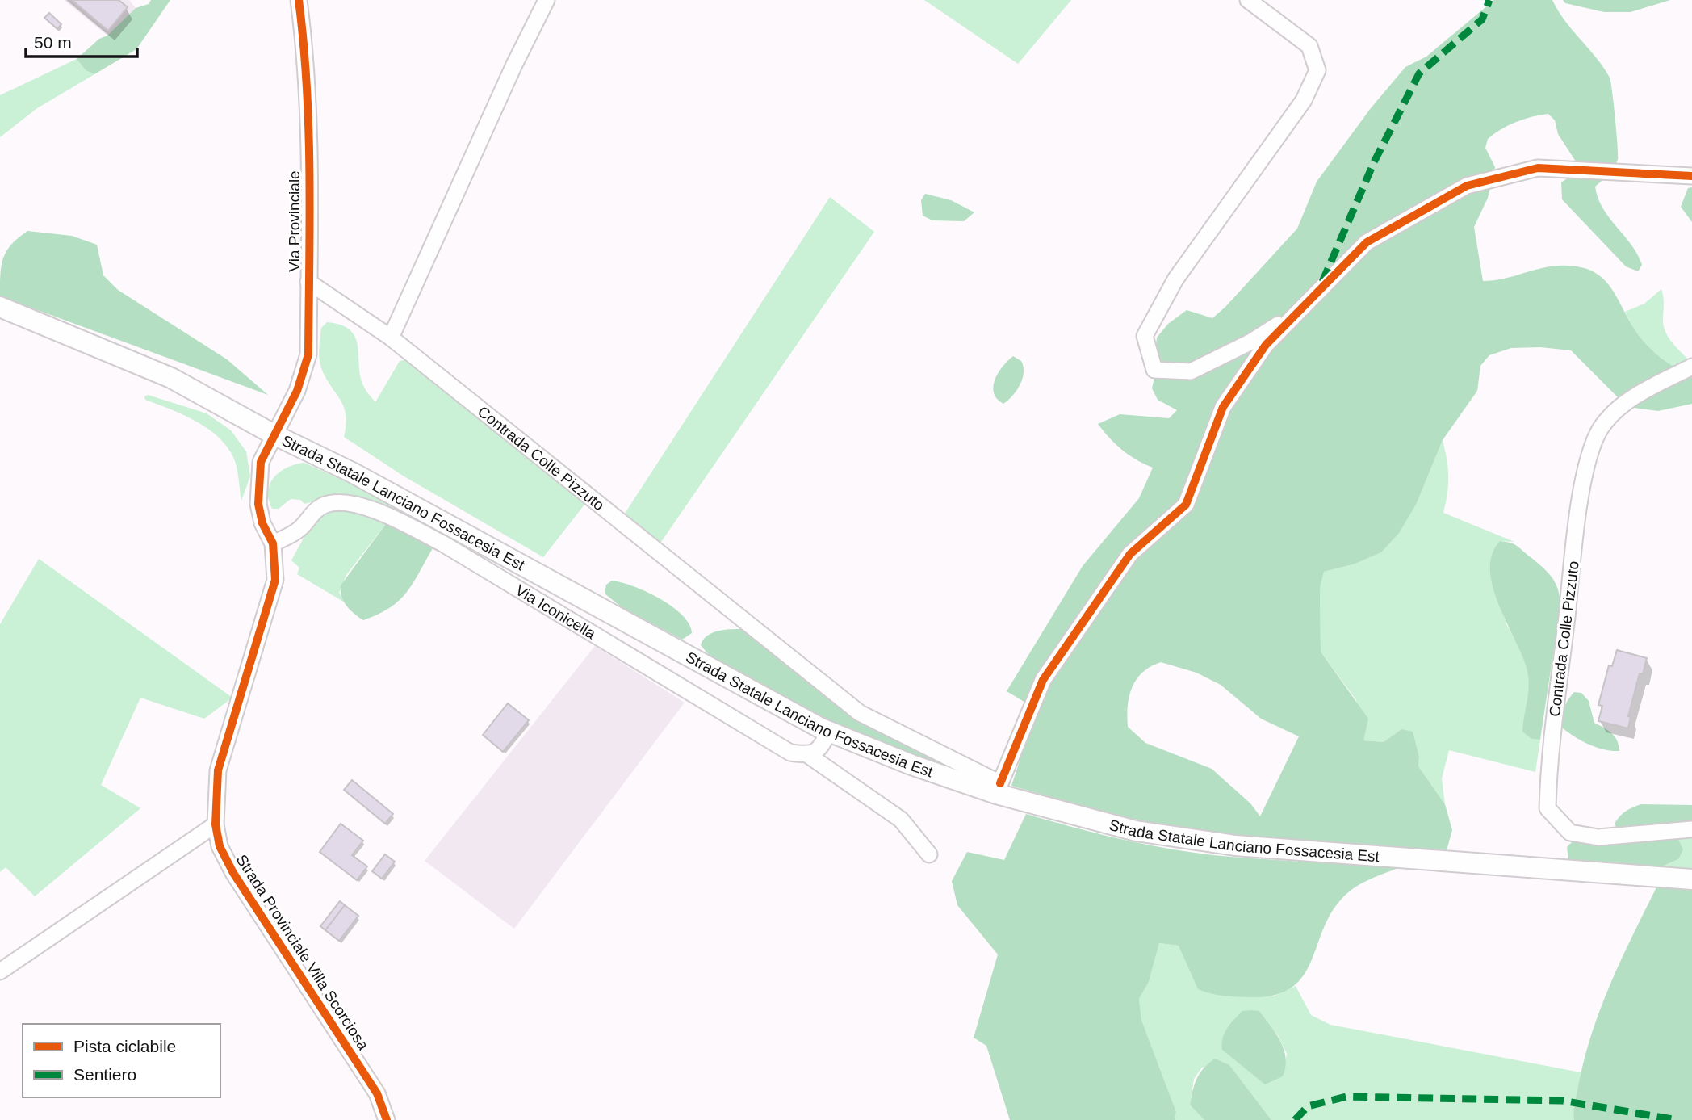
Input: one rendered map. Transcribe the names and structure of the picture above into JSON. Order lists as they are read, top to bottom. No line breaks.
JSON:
{"streets":{"main road":["Strada Statale Lanciano Fossacesia Est"],"street":["Via Provinciale","Contrada Colle Pizzuto","Via Iconicella","Strada Provinciale Villa Scorciosa"]},"crossings":[["Via Provinciale","Contrada Colle Pizzuto"],["Via Provinciale","Strada Statale Lanciano Fossacesia Est"],["Via Provinciale","Strada Provinciale Villa Scorciosa"],["Contrada Colle Pizzuto","Strada Statale Lanciano Fossacesia Est"],["Strada Statale Lanciano Fossacesia Est","Strada Provinciale Villa Scorciosa"],["Via Iconicella","Strada Provinciale Villa Scorciosa"]],"legend":["Pista ciclabile","Sentiero"],"scale_bar":"50 m"}
